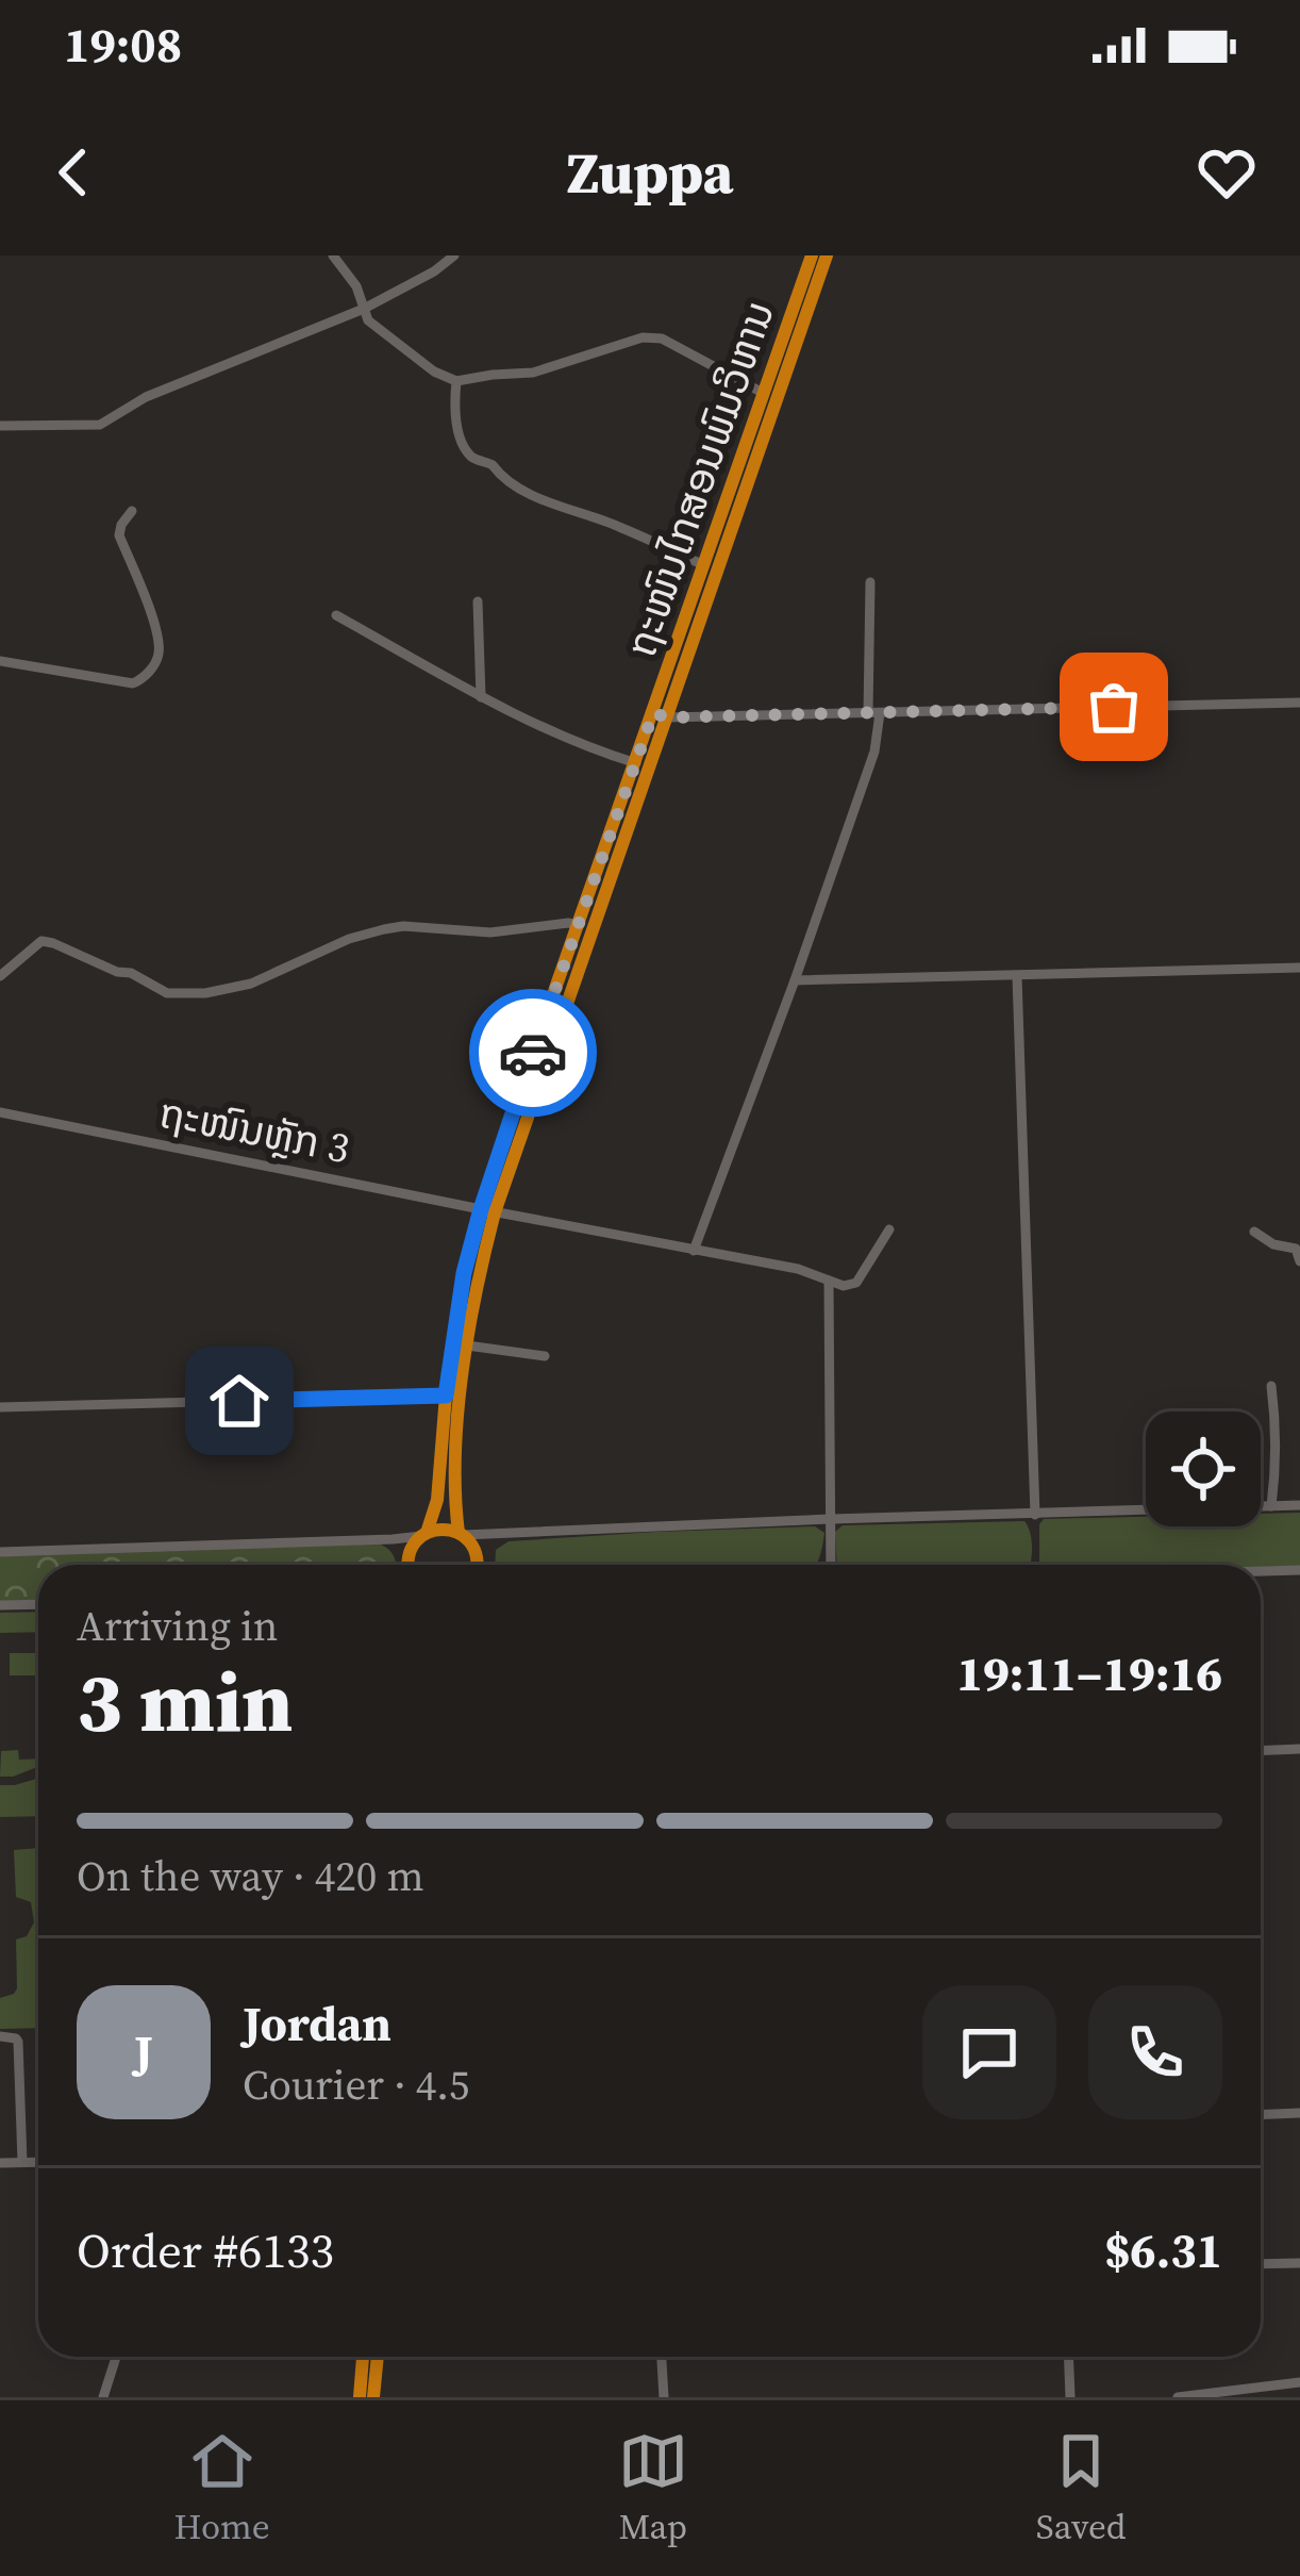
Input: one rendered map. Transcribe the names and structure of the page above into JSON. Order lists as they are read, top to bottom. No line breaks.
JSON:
{"streets":{"highway":["ຖະໜົນໄກສອນພົມວິຫານ"],"street":["ຖະໜົນຫຼັກ 3"]},"crossings":[["ຖະໜົນໄກສອນພົມວິຫານ","ຖະໜົນຫຼັກ 3"]],"page":{"status":"19:08","header":"Zuppa","heading":["3 min","Arriving in","19:11–19:16"],"panel":["Jordan","Courier · 4.5","Order #6133","$6.31"],"bar":"On the way · 420 m","round":"J","tabs":["Home","Map","Saved"]}}
